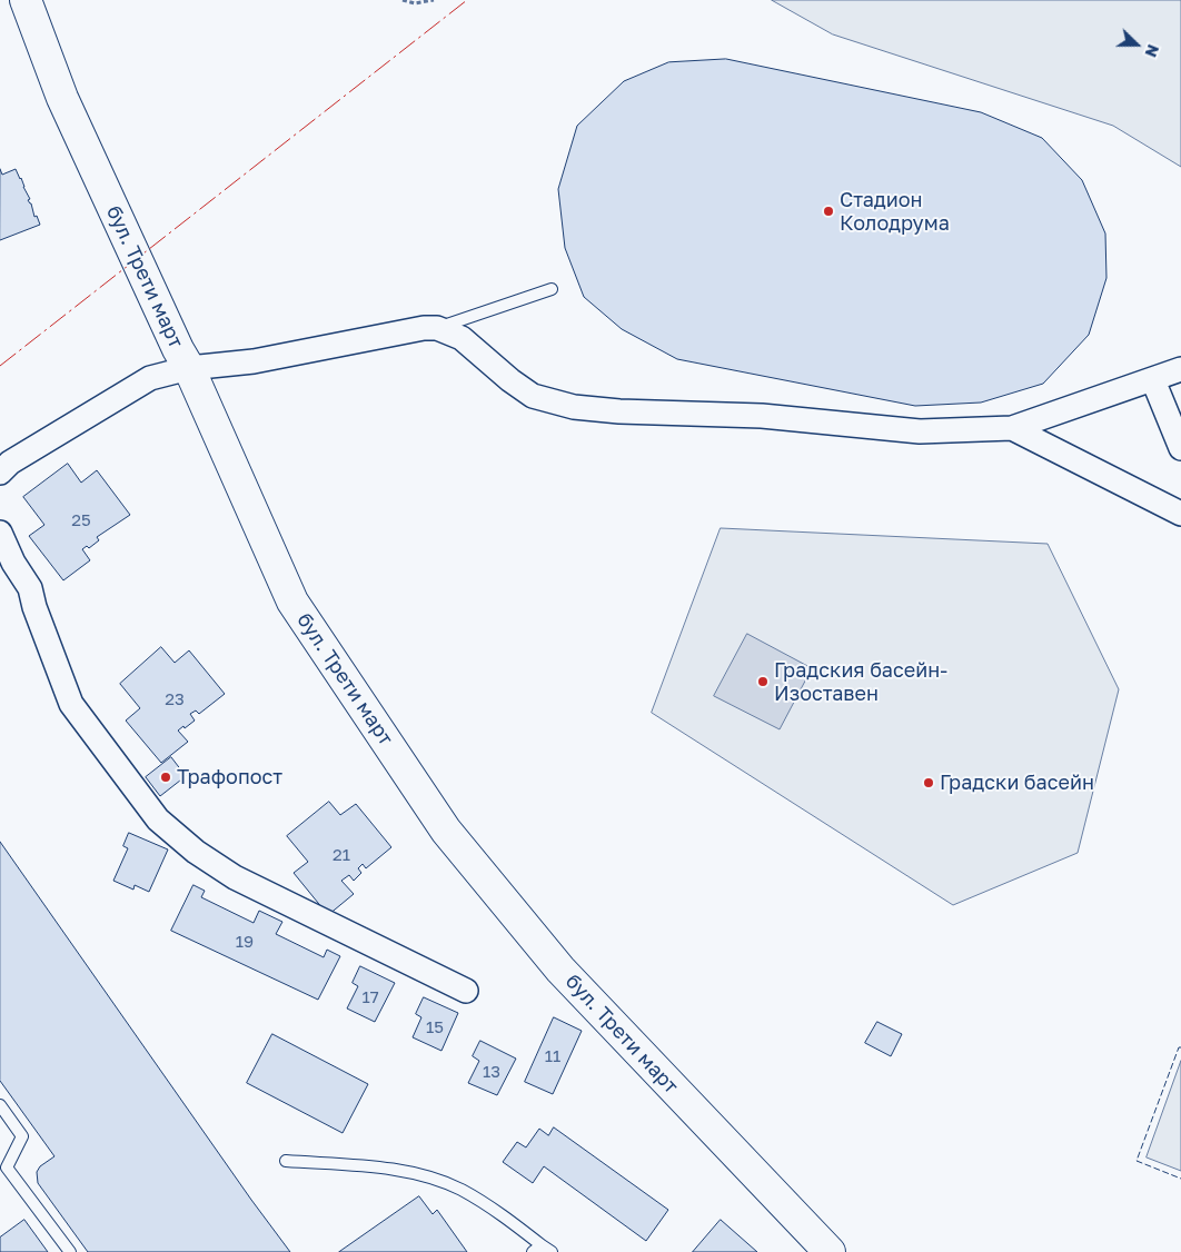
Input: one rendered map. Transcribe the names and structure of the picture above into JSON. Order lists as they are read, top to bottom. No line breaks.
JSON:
{"streets":{"street":["бул. Трети март"]},"places":["Стадион Колодрума","Градския басейн- Изоставен","Трафопост","Градски басейн"],"house_numbers":["25","23","21","19","17","15","11","13"],"north":"right"}
